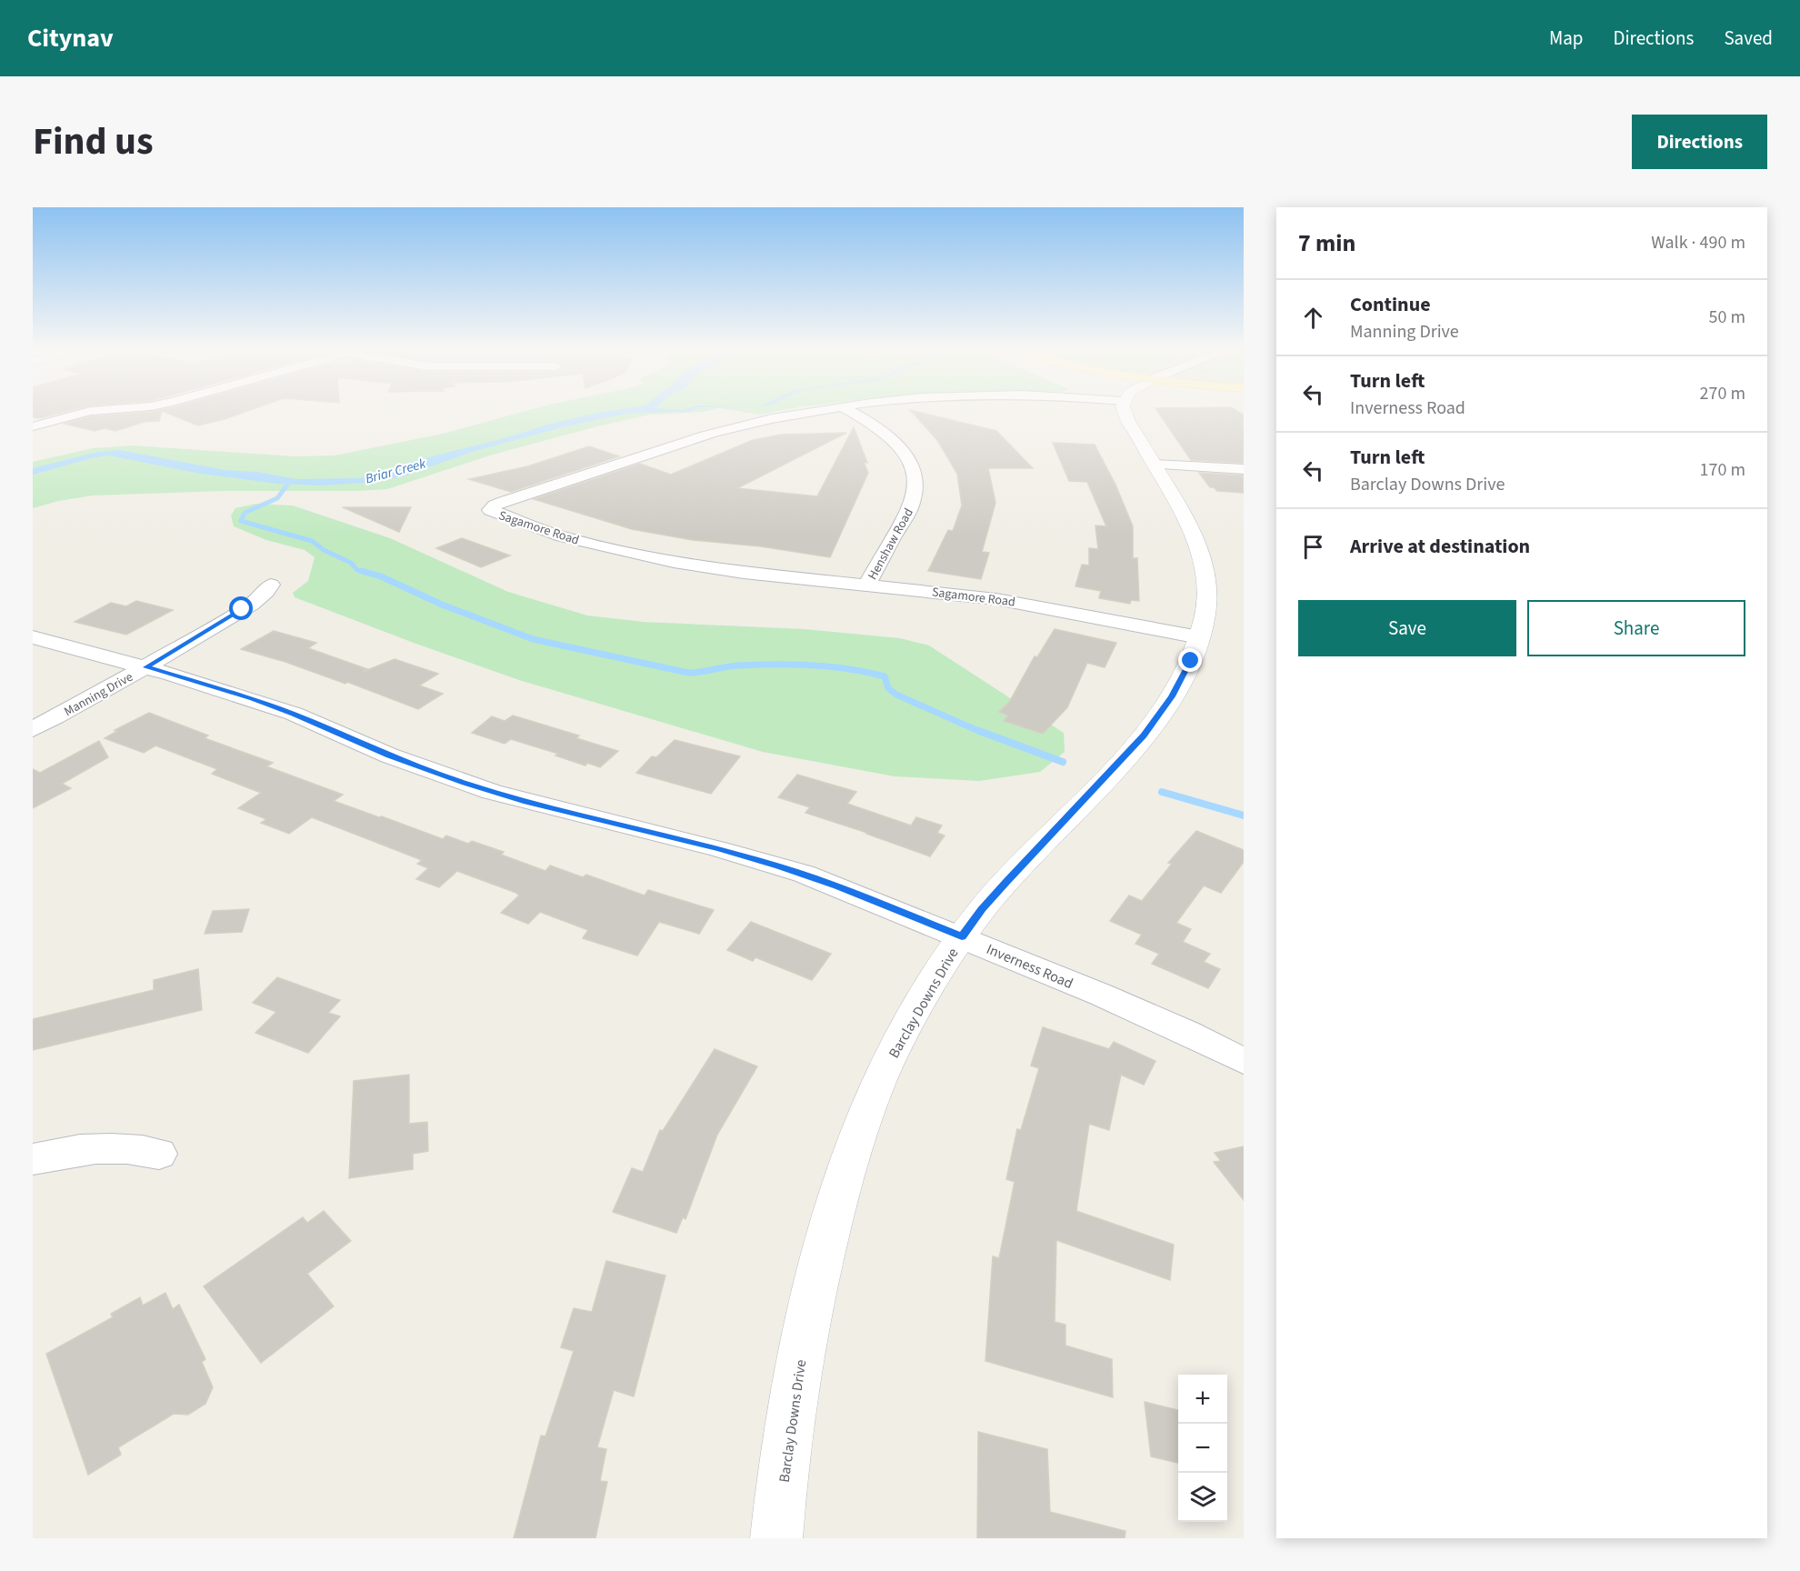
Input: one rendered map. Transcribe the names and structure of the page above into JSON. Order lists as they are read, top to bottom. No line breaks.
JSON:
{"streets":{"street":["Sagamore Road","Henshaw Road","Manning Drive","Inverness Road","Barclay Downs Drive"]},"crossings":[["Sagamore Road","Henshaw Road"],["Sagamore Road","Barclay Downs Drive"],["Manning Drive","Inverness Road"],["Inverness Road","Barclay Downs Drive"]],"water":["Briar Creek"],"page":{"header":"Citynav","nav":["Map","Directions","Saved"],"title":"Find us","buttons":["Directions",["Save","Share"]],"heading":["7 min","Walk · 490 m"],"list":[["Continue","Manning Drive","50 m"],["Turn left","Inverness Road","270 m"],["Turn left","Barclay Downs Drive","170 m"],"Arrive at destination"],"map_buttons":["+","−"]}}
